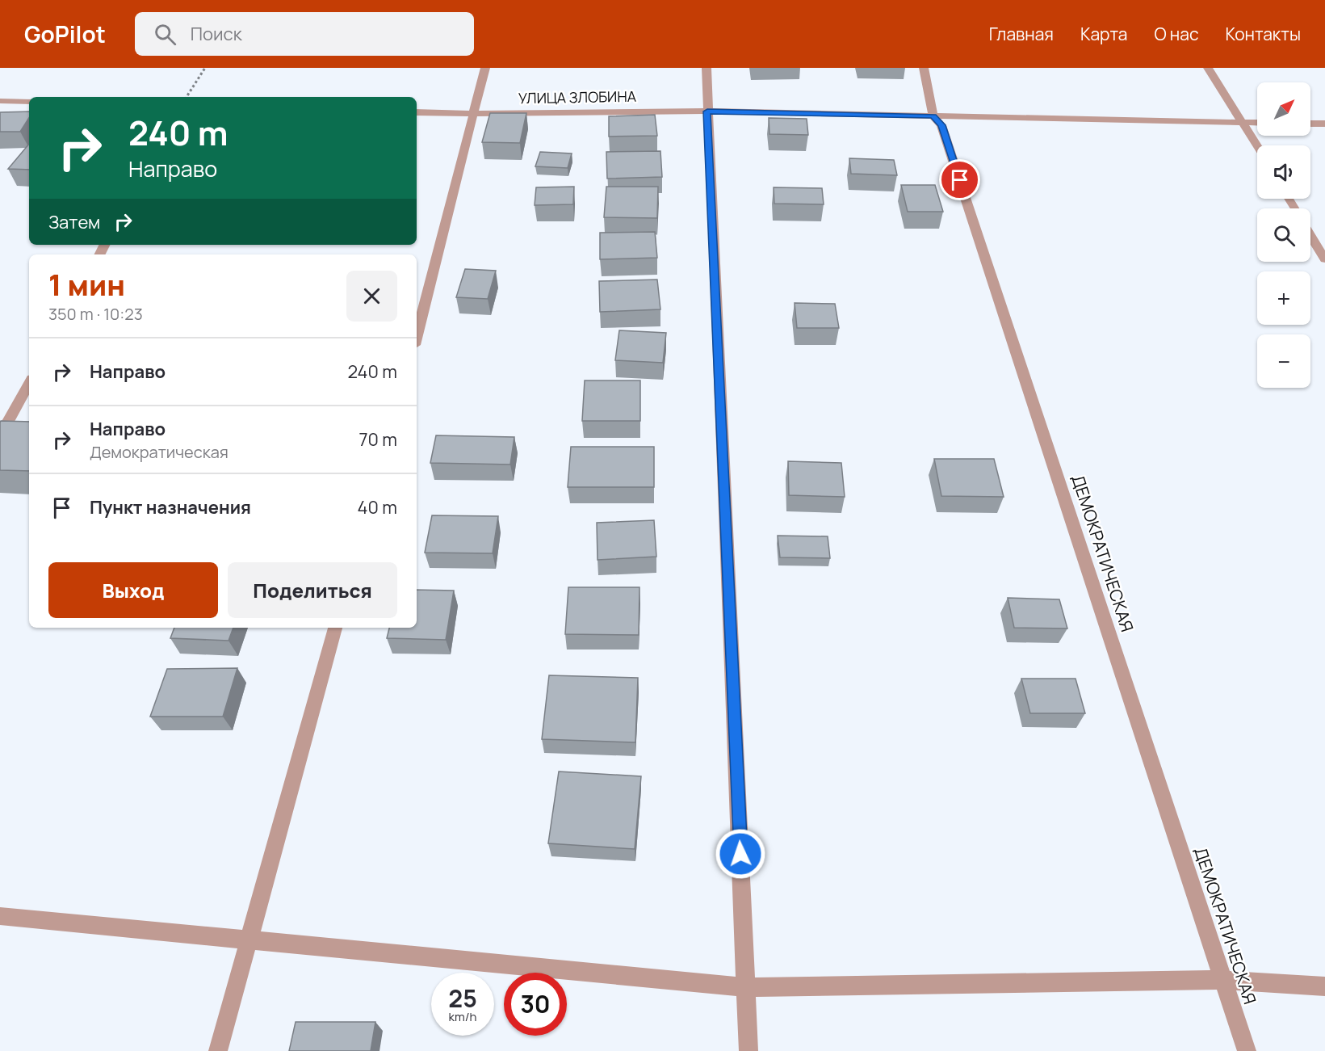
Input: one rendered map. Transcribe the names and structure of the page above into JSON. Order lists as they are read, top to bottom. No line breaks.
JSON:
{"streets":{"street":["УЛИЦА ЗЛОБИНА","ДЕМОКРАТИЧЕСКАЯ"]},"crossings":[["УЛИЦА ЗЛОБИНА","ДЕМОКРАТИЧЕСКАЯ"]],"north":"top right","page":{"header":"GoPilot","search":"Поиск","nav":["Главная","Карта","О нас","Контакты"],"map_buttons":["+","−"],"turn":["240 m","Направо"],"then":"Затем","heading":["1 мин","350 m · 10:23"],"list":[{"name":"Направо","value":"240 m"},{"name":"Направо","note":"Демократическая","value":"70 m"},{"name":"Пункт назначения","value":"40 m"}],"buttons":["Выход","Поделиться"],"speed":"25 km/h","limit":"30"}}
